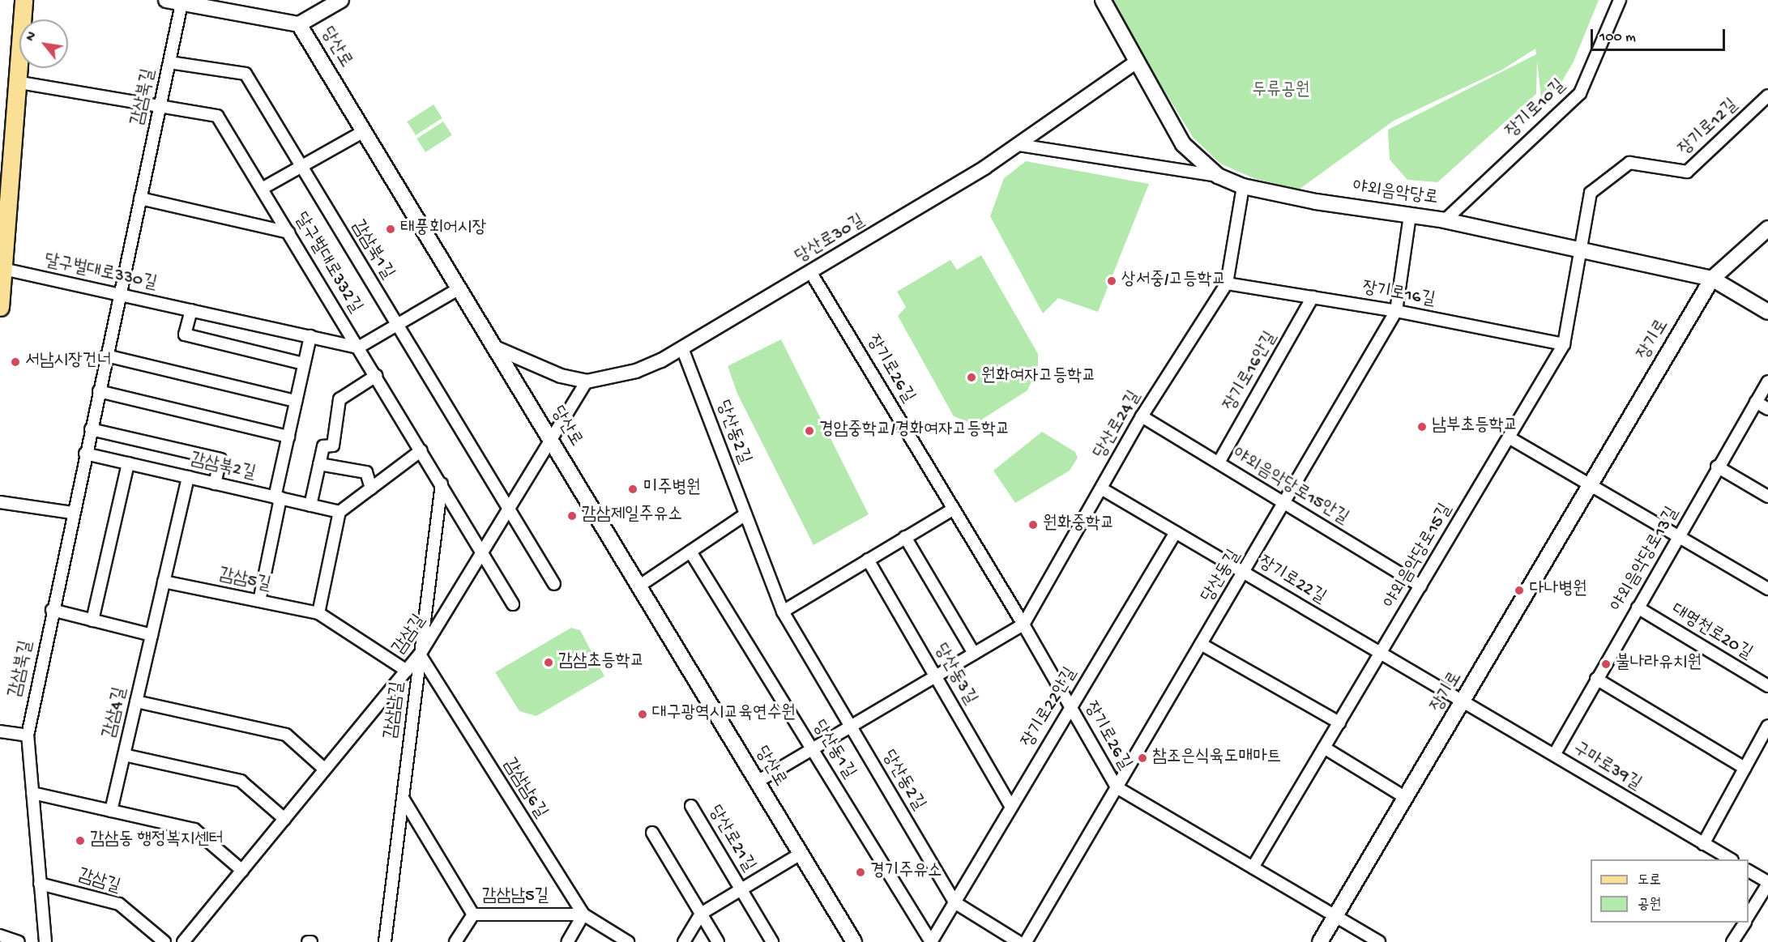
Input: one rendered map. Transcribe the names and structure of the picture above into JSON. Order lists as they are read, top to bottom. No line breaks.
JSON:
{"streets":{"main road":["당산로","야외음악당로","장기로"],"street":["감삼북길","장기로10길","장기로12길","당산로30길","감삼북1길","달구벌대로332길","달구벌대로330길","장기로16길","장기로26길","장기로16안길","당산로24길","당산동2길","감삼북2길","야외음악당로15안길","야외음악당로15길","야외음악당로13길","당산동길","감삼5길","장기로22길","대명천로20길","감삼길","당산동3길","장기로22안길","감삼남길","감삼4길","당산동1길","구마로39길","감삼남6길","당산로21길","감삼남5길"]},"crossings":[["당산로","감삼북길"],["당산로","당산로24길"],["당산로","감삼길"],["당산로","당산로21길"],["감삼북길","감삼북1길"],["감삼북길","달구벌대로332길"],["감삼북길","달구벌대로330길"],["감삼북길","감삼북2길"],["감삼북길","감삼길"],["장기로10길","야외음악당로"],["장기로12길","야외음악당로"],["장기로12길","야외음악당로15길"],["야외음악당로","당산로30길"],["야외음악당로","장기로"],["야외음악당로","당산로24길"],["야외음악당로","야외음악당로15길"],["야외음악당로","당산동길"],["당산로30길","장기로26길"],["당산로30길","당산동2길"],["감삼북1길","감삼길"],["달구벌대로332길","감삼길"],["달구벌대로332길","감삼남길"],["장기로16길","장기로16안길"],["장기로16길","당산로24길"],["장기로16길","야외음악당로15길"],["장기로16길","당산동길"],["장기로","장기로26길"],["장기로","장기로22길"],["장기로","구마로39길"],["장기로26길","당산로24길"],["장기로26길","야외음악당로15길"],["장기로26길","당산동길"],["장기로26길","장기로22안길"],["장기로16안길","야외음악당로15안길"],["당산로24길","당산동2길"],["당산로24길","야외음악당로15안길"],["당산로24길","장기로22길"],["당산로24길","당산동3길"],["당산로24길","당산동1길"],["당산동2길","장기로22안길"],["감삼북2길","감삼4길"],["야외음악당로15안길","야외음악당로15길"],["야외음악당로15안길","당산동길"],["야외음악당로15길","장기로22길"],["야외음악당로13길","대명천로20길"],["야외음악당로13길","구마로39길"],["당산동길","장기로22길"],["감삼5길","감삼길"],["감삼5길","감삼4길"],["장기로22길","장기로22안길"],["장기로22길","구마로39길"],["감삼길","감삼남길"],["감삼길","감삼남6길"],["당산동3길","장기로22안길"],["장기로22안길","당산동1길"],["감삼남길","감삼남6길"],["감삼남길","감삼남5길"],["감삼남6길","감삼남5길"]],"parks":["두류공원"],"places":["태풍회어시장","상서중/고등학교","서남시장건너","원화여자고등학교","남부초등학교","경암중학교/경화여자고등학교","미주병원","감삼제일주유소","원화중학교","다나병원","감삼초등학교","불나라유치원","대구광역시교육연수원","참조은식육도매마트","감삼동 행정복지센터","경기주유소"],"legend":["도로","공원"],"scale_bar":"100 m","north":"top left"}
